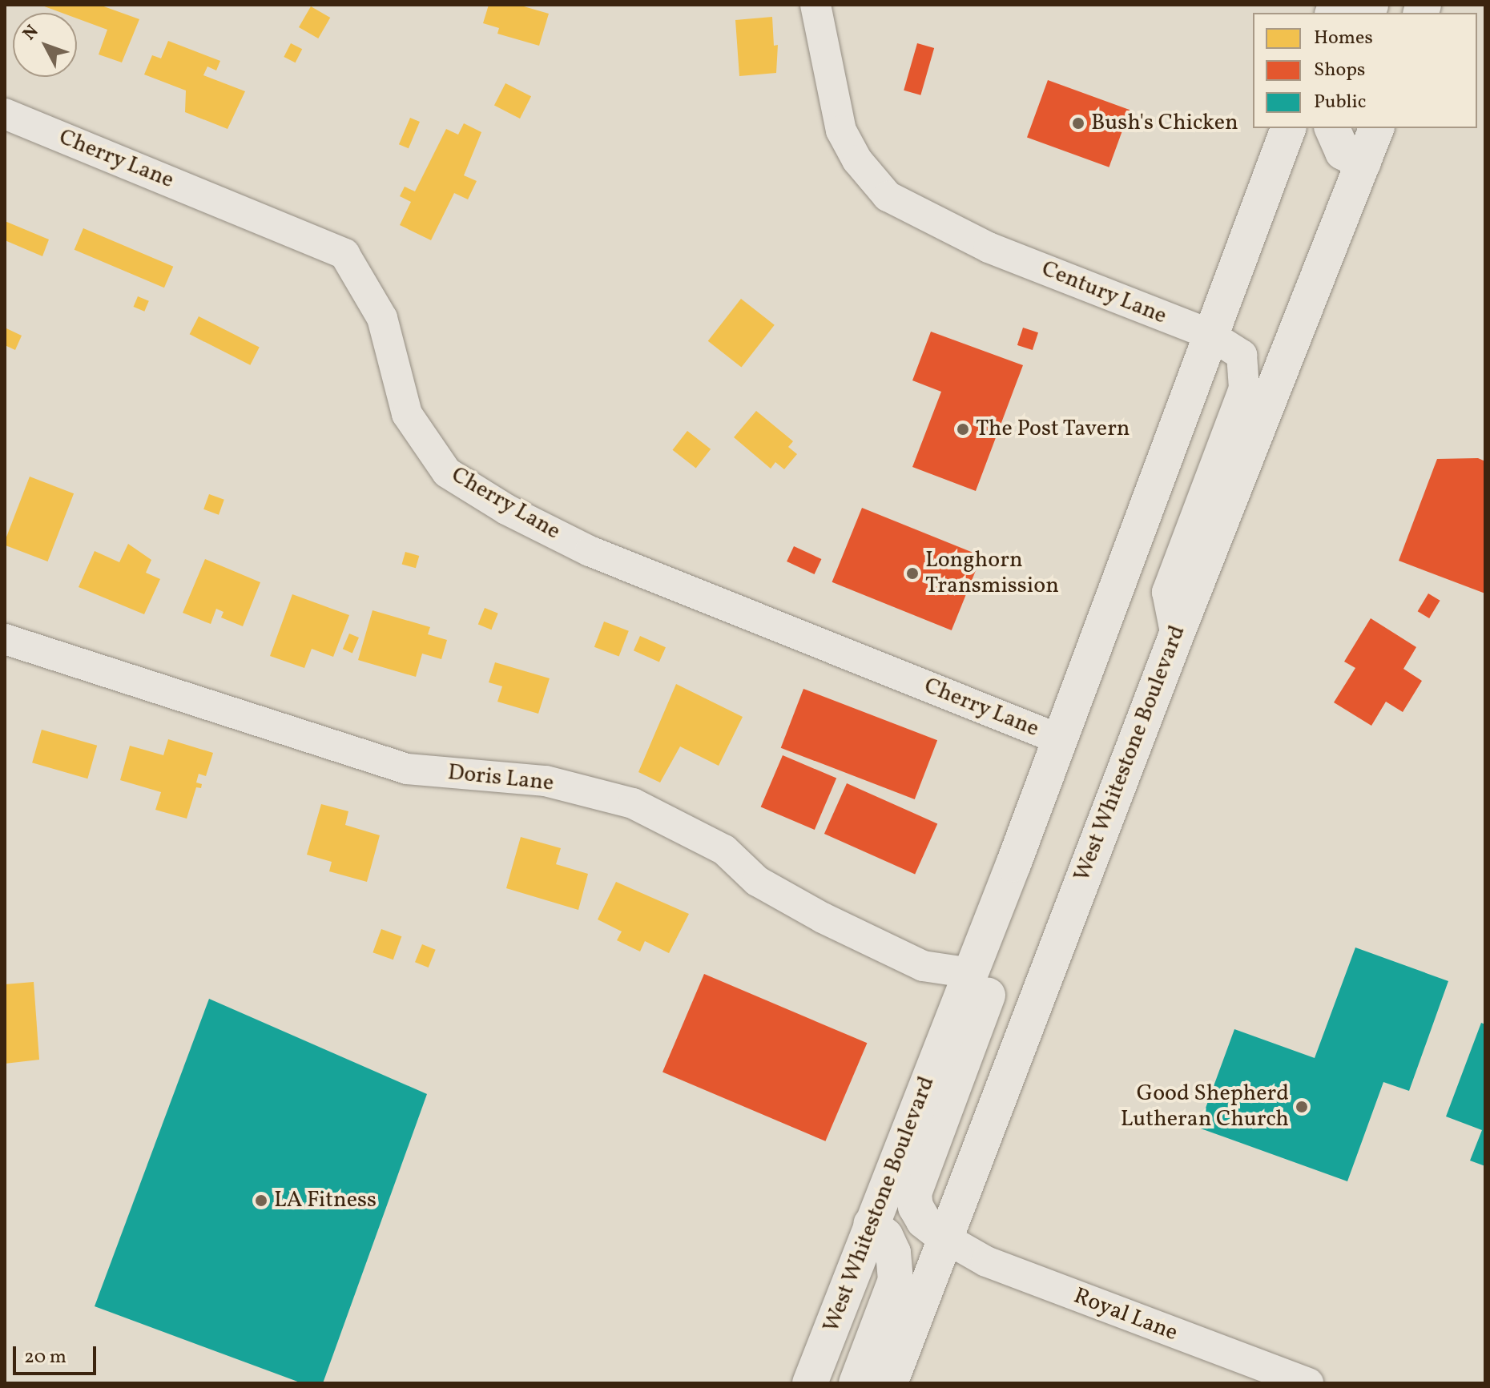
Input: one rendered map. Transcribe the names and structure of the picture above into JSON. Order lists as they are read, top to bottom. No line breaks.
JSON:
{"streets":{"main road":["West Whitestone Boulevard"],"street":["Cherry Lane","Century Lane","Doris Lane","Royal Lane"]},"crossings":[["Cherry Lane","West Whitestone Boulevard"],["Century Lane","West Whitestone Boulevard"],["West Whitestone Boulevard","Doris Lane"],["West Whitestone Boulevard","Royal Lane"]],"places":["Bush's Chicken","The Post Tavern","Longhorn Transmission","Good Shepherd Lutheran Church","LA Fitness"],"legend":["Homes","Shops","Public"],"scale_bar":"20 m","north":"top left"}
